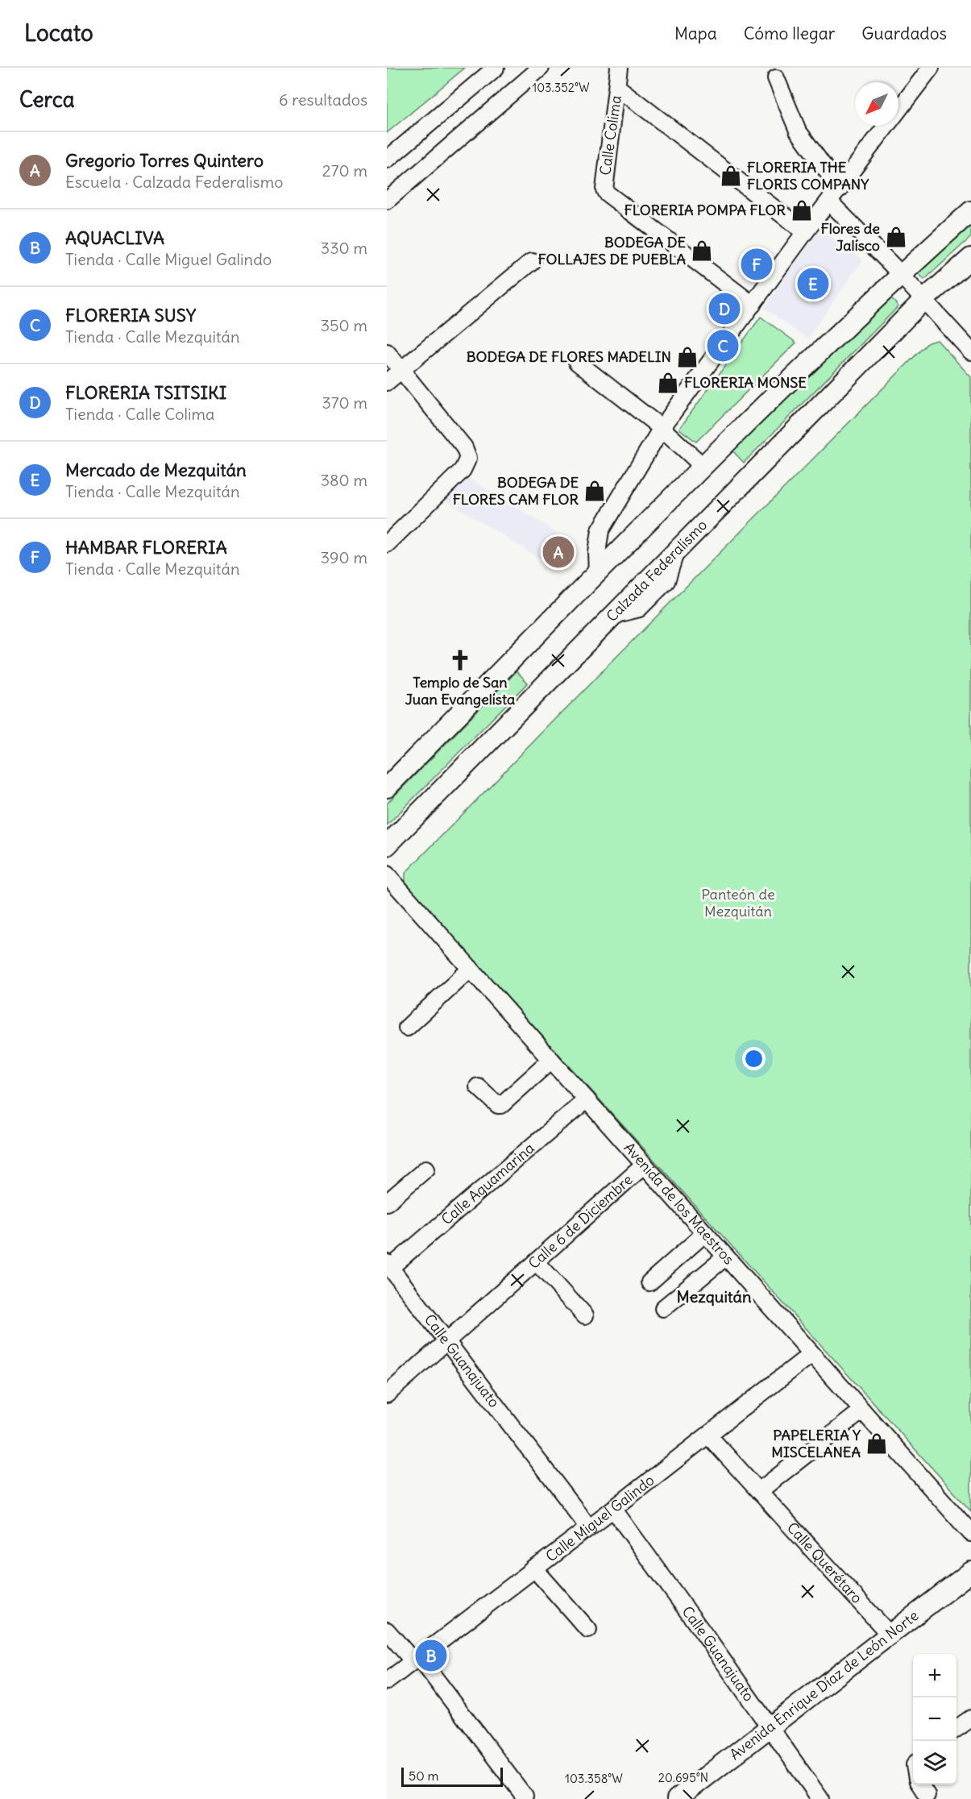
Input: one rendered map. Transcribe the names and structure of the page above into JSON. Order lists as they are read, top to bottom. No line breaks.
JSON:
{"streets":{"main road":["Calzada Federalismo","Avenida Enrique Díaz de León Norte"],"street":["Calle Colima","Calle Aguamarina","Avenida de los Maestros","Calle 6 de Diciembre","Calle Guanajuato","Calle Miguel Galindo","Calle Querétaro"]},"crossings":[["Calle Aguamarina","Avenida de los Maestros"],["Calle Aguamarina","Calle Guanajuato"],["Avenida de los Maestros","Calle 6 de Diciembre"],["Avenida de los Maestros","Calle Miguel Galindo"],["Calle 6 de Diciembre","Calle Guanajuato"],["Calle Guanajuato","Calle Miguel Galindo"],["Calle Guanajuato","Avenida Enrique Díaz de León Norte"],["Calle Miguel Galindo","Calle Querétaro"],["Calle Querétaro","Avenida Enrique Díaz de León Norte"]],"districts":["Mezquitán"],"parks":["Panteón de Mezquitán"],"places":{"shop":["FLORERIA THE FLORIS COMPANY","FLORERIA POMPA FLOR","Flores de Jalisco","BODEGA DE FOLLAJES DE PUEBLA","BODEGA DE FLORES MADELIN","FLORERIA MONSE","BODEGA DE FLORES CAM FLOR","PAPELERIA Y MISCELANEA"],"church":["Templo de San Juan Evangelista"]},"scale_bar":"50 m","north":"bottom left","page":{"header":"Locato","nav":["Mapa","Cómo llegar","Guardados"],"heading":["Cerca","6 resultados"],"list":[{"mark":"A","name":"Gregorio Torres Quintero","note":"Escuela · Calzada Federalismo","value":"270 m"},{"mark":"B","name":"AQUACLIVA","note":"Tienda · Calle Miguel Galindo","value":"330 m"},{"mark":"C","name":"FLORERIA SUSY","note":"Tienda · Calle Mezquitán","value":"350 m"},{"mark":"D","name":"FLORERIA TSITSIKI","note":"Tienda · Calle Colima","value":"370 m"},{"mark":"E","name":"Mercado de Mezquitán","note":"Tienda · Calle Mezquitán","value":"380 m"},{"mark":"F","name":"HAMBAR FLORERIA","note":"Tienda · Calle Mezquitán","value":"390 m"}],"pins":["F","E","D","C","A","B"],"map_buttons":["+","−"],"scale":"50 m"},"coordinates":["103.352°W","20.695°N","103.358°W"]}
